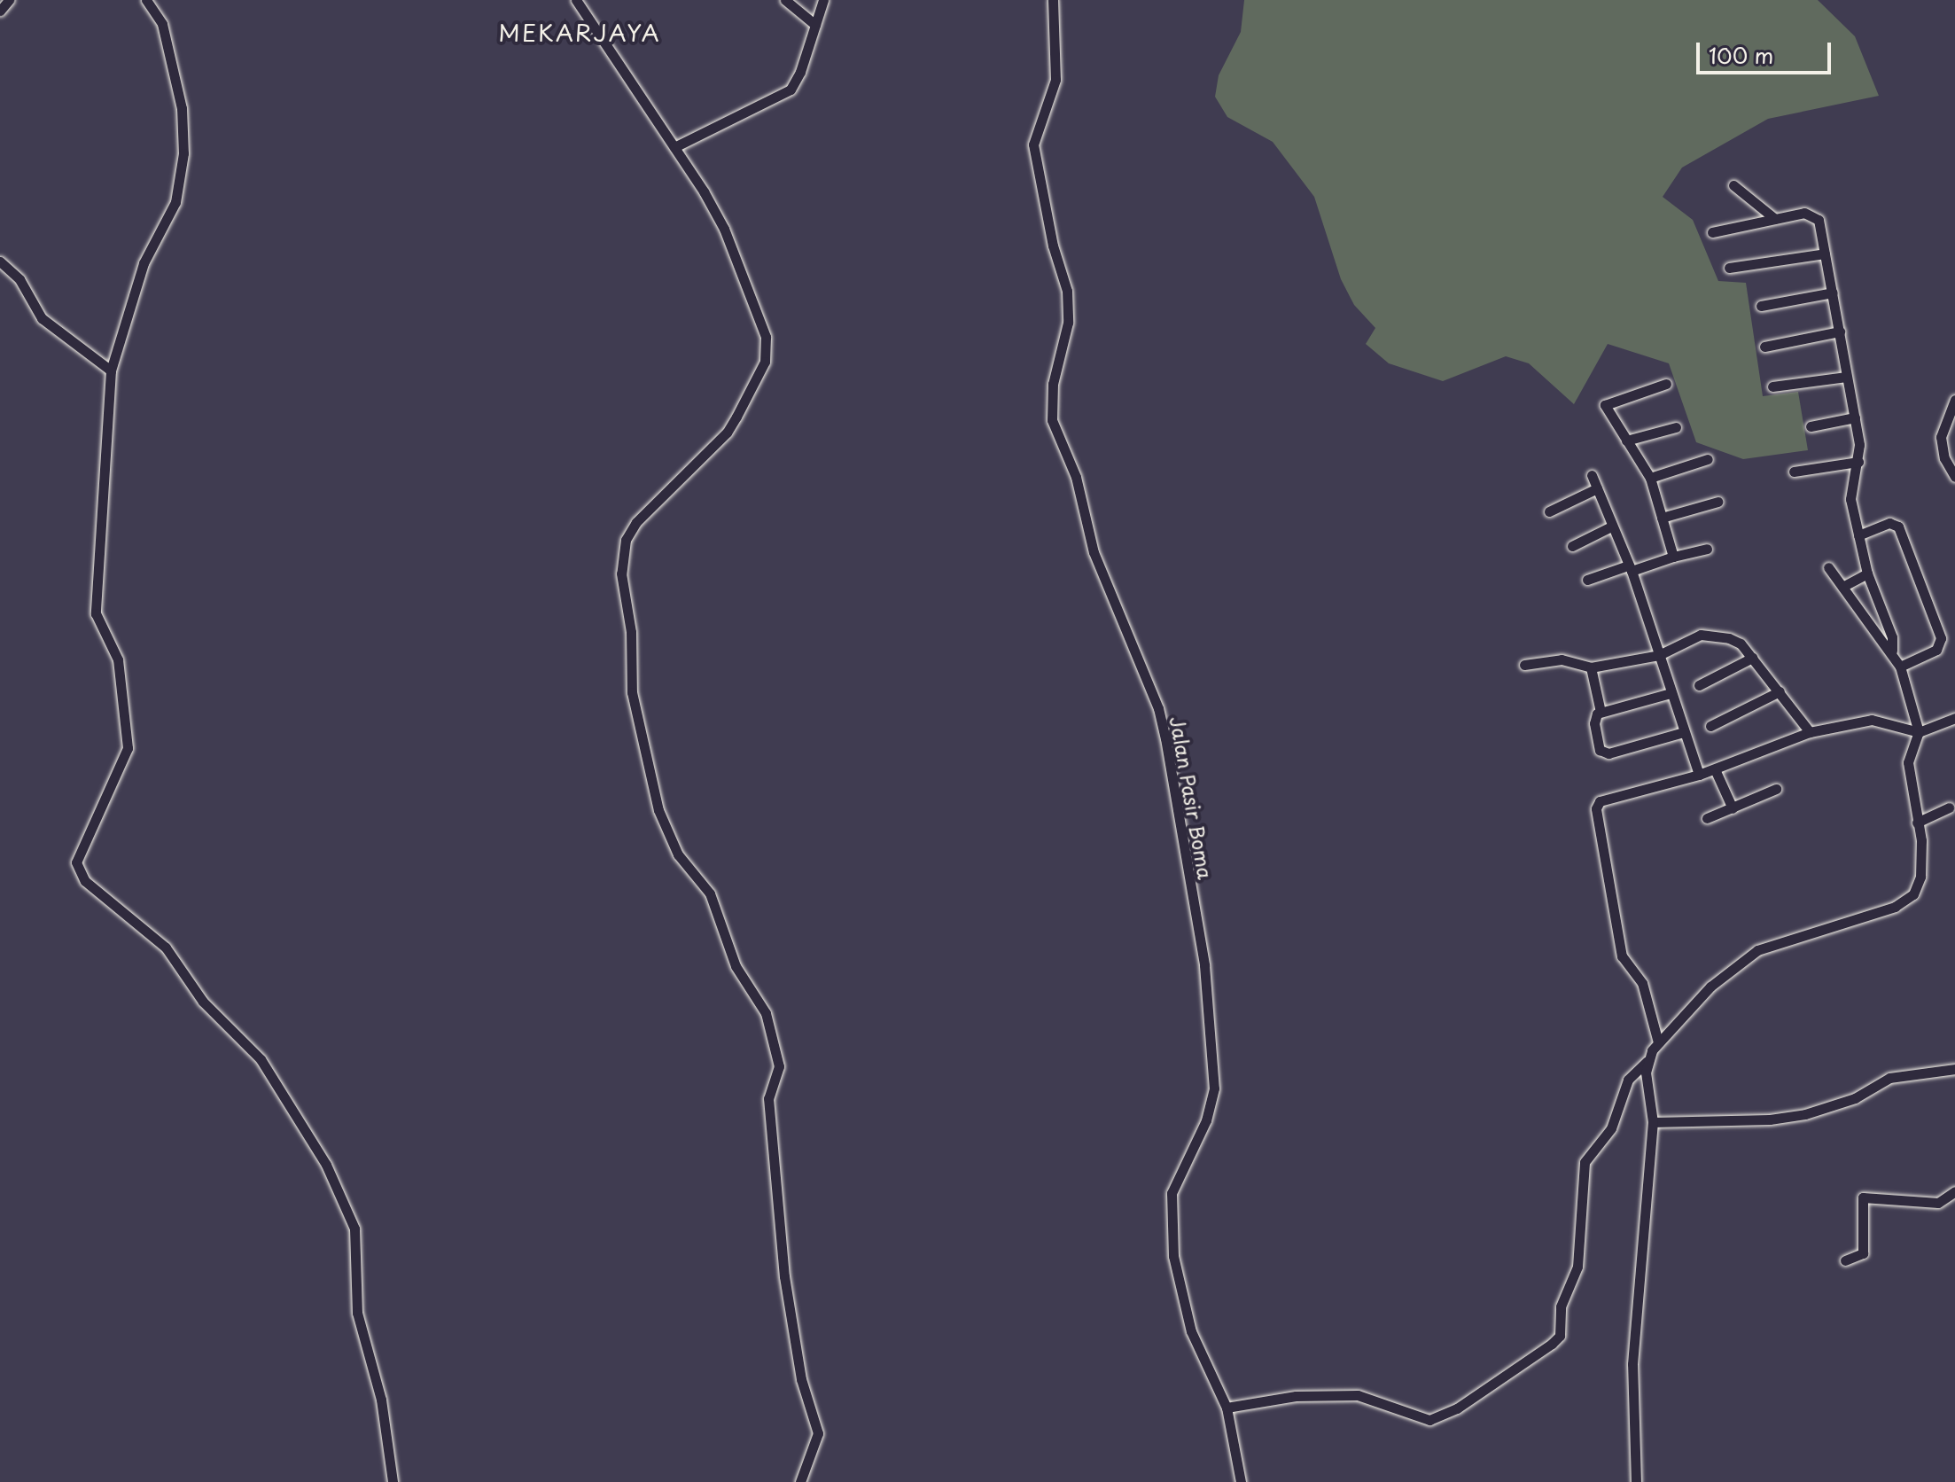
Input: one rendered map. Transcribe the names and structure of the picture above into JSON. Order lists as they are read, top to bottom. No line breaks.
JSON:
{"streets":{"street":["Jalan Pasir Boma"]},"districts":["MEKARJAYA"],"scale_bar":"100 m"}
